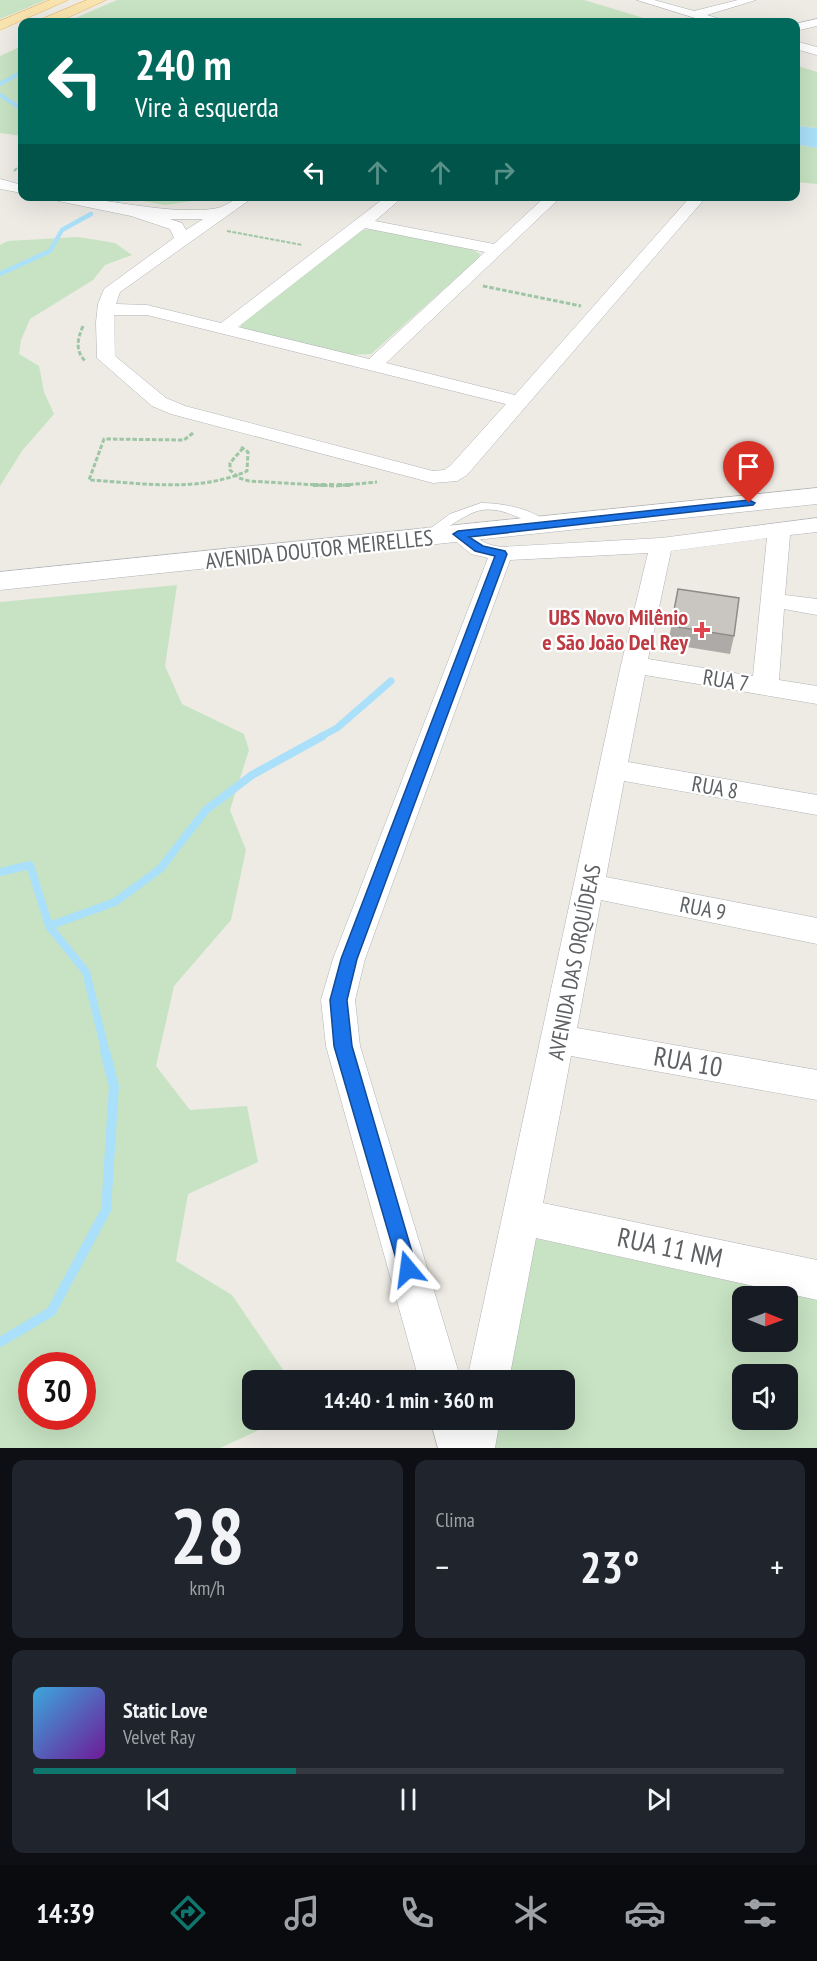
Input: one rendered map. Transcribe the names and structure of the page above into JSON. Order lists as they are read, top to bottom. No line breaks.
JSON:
{"streets":{"street":["AVENIDA DOUTOR MEIRELLES","RUA 7","RUA 8","RUA 9","AVENIDA DAS ORQUÍDEAS","RUA 10","RUA 11 NM"]},"crossings":[["RUA 7","AVENIDA DAS ORQUÍDEAS"],["RUA 8","AVENIDA DAS ORQUÍDEAS"],["RUA 9","AVENIDA DAS ORQUÍDEAS"],["AVENIDA DAS ORQUÍDEAS","RUA 10"],["AVENIDA DAS ORQUÍDEAS","RUA 11 NM"]],"places":{"health":["UBS Novo Milênio e São João Del Rey"]},"north":"right","page":{"turn":["240 m","Vire à esquerda"],"limit":"30","trip":"14:40 · 1 min · 360 m","tile":[["28","km/h"],"Clima"],"heat":["−","23°","+"],"song":["Static Love","Velvet Ray"],"tabs":"14:39"}}
